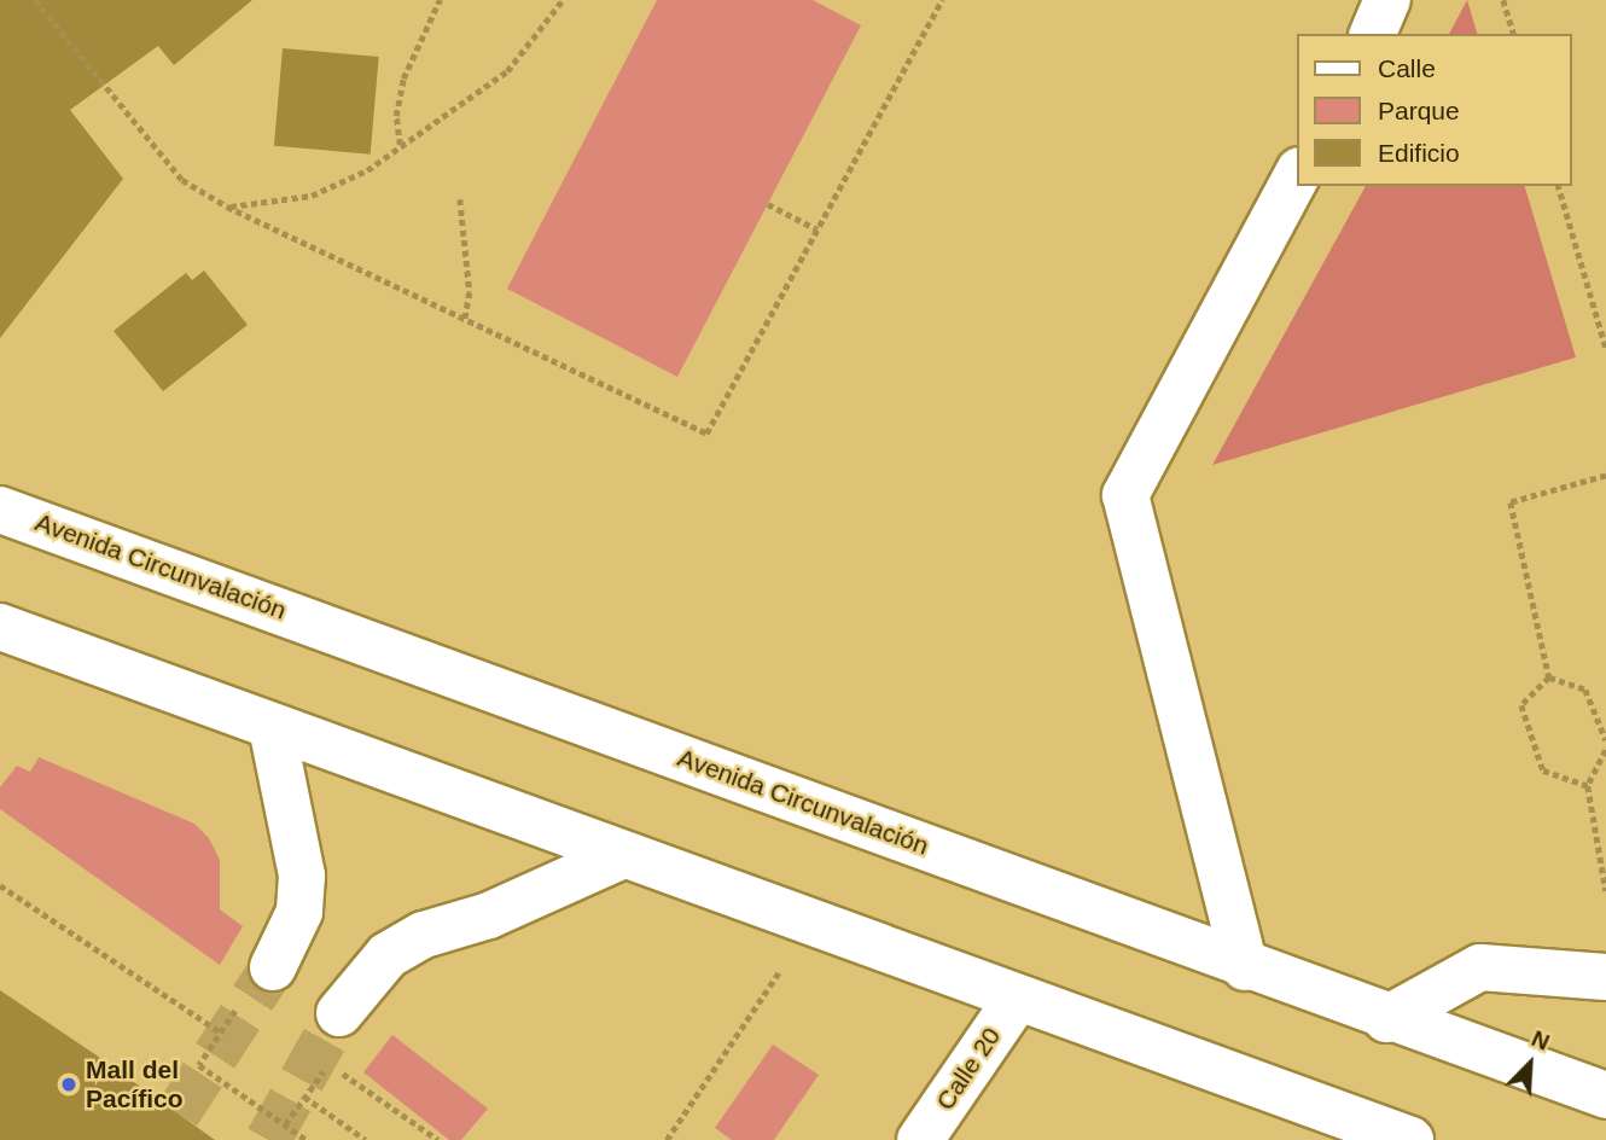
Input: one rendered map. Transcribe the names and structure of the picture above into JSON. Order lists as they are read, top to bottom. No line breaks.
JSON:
{"streets":{"main road":["Avenida Circunvalación","Calle 20"]},"places":["Mall del Pacífico"],"legend":["Calle","Parque","Edificio"],"north":"top right"}
